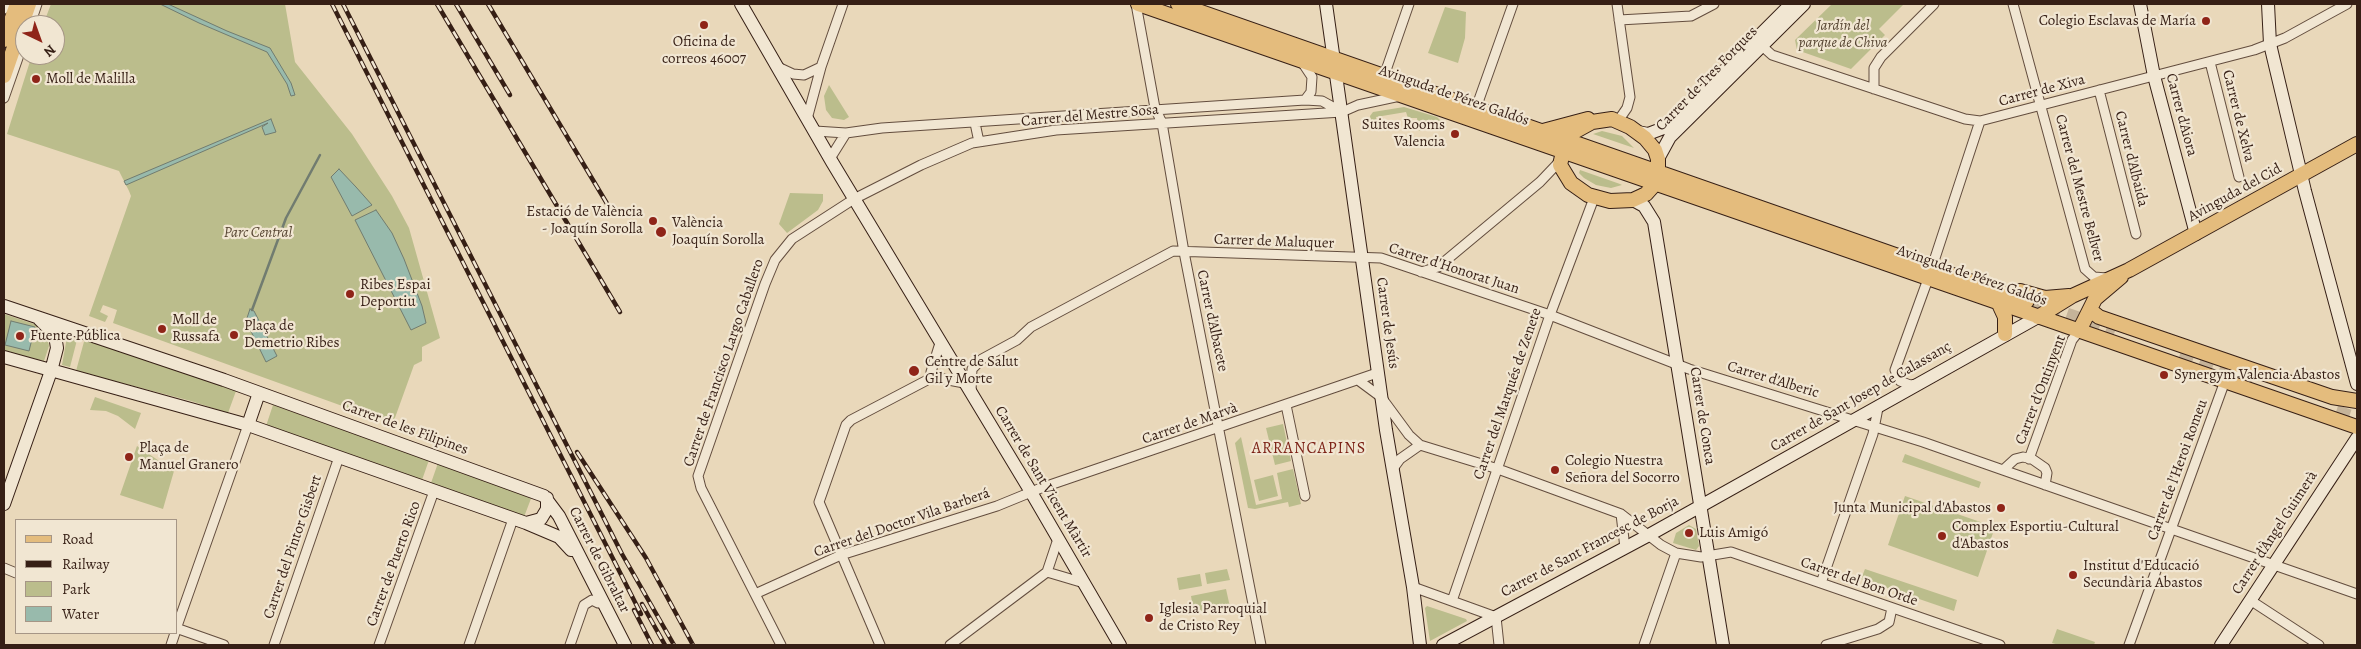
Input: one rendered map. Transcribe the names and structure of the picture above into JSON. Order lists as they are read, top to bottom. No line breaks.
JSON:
{"streets":{"main road":["Carrer de Tres Forques","Avinguda de Pérez Galdós","Carrer d'Aiora","Avinguda del Cid","Carrer de Jesús","Carrer de Sant Josep de Calassanç","Carrer de Conca","Carrer de les Filipines","Carrer de Sant Vicent Màrtir","Carrer d'Àngel Guimerà","Carrer de Sant Francesc de Borja","Carrer de Gibraltar"],"street":["Carrer de Xiva","Carrer del Mestre Sosa","Carrer de Xelva","Carrer d'Albaida","Carrer del Mestre Bellver","Carrer de Maluquer","Carrer d'Honorat Juan","Carrer d'Albacete","Carrer de Francisco Largo Caballero","Carrer d'Alberic","Carrer d'Ontinyent","Carrer del Marqués de Zenete","Carrer de Marvà","Carrer de l'Heroi Romeu","Carrer del Doctor Vila Barberá","Carrer del Pintor Gisbert","Carrer de Puerto Rico","Carrer del Bon Orde"]},"crossings":[["Carrer de Tres Forques","Carrer de Xiva"],["Carrer de Tres Forques","Avinguda de Pérez Galdós"],["Carrer de Xiva","Carrer d'Aiora"],["Carrer de Xiva","Carrer de Xelva"],["Carrer de Xiva","Carrer d'Albaida"],["Carrer de Xiva","Carrer del Mestre Bellver"],["Avinguda de Pérez Galdós","Carrer del Mestre Sosa"],["Avinguda de Pérez Galdós","Avinguda del Cid"],["Avinguda de Pérez Galdós","Carrer de Jesús"],["Avinguda de Pérez Galdós","Carrer d'Ontinyent"],["Avinguda de Pérez Galdós","Carrer de Sant Josep de Calassanç"],["Avinguda de Pérez Galdós","Carrer de l'Heroi Romeu"],["Carrer d'Aiora","Avinguda del Cid"],["Carrer del Mestre Sosa","Carrer d'Albacete"],["Carrer del Mestre Sosa","Carrer de Jesús"],["Carrer del Mestre Sosa","Carrer de Francisco Largo Caballero"],["Carrer del Mestre Sosa","Carrer de Sant Vicent Màrtir"],["Carrer del Mestre Bellver","Avinguda del Cid"],["Avinguda del Cid","Carrer d'Ontinyent"],["Avinguda del Cid","Carrer de Sant Josep de Calassanç"],["Carrer de Maluquer","Carrer d'Honorat Juan"],["Carrer de Maluquer","Carrer d'Albacete"],["Carrer de Maluquer","Carrer de Jesús"],["Carrer de Maluquer","Carrer de Sant Vicent Màrtir"],["Carrer d'Honorat Juan","Carrer de Jesús"],["Carrer d'Honorat Juan","Carrer d'Alberic"],["Carrer d'Honorat Juan","Carrer del Marqués de Zenete"],["Carrer d'Honorat Juan","Carrer de Conca"],["Carrer d'Albacete","Carrer de Marvà"],["Carrer de Jesús","Carrer de Marvà"],["Carrer de Jesús","Carrer de Sant Francesc de Borja"],["Carrer de Francisco Largo Caballero","Carrer de Sant Vicent Màrtir"],["Carrer de Francisco Largo Caballero","Carrer del Doctor Vila Barberá"],["Carrer d'Alberic","Carrer de Sant Josep de Calassanç"],["Carrer d'Alberic","Carrer de Conca"],["Carrer d'Alberic","Carrer de l'Heroi Romeu"],["Carrer d'Alberic","Carrer d'Àngel Guimerà"],["Carrer del Marqués de Zenete","Carrer de Sant Francesc de Borja"],["Carrer de Sant Josep de Calassanç","Carrer de Conca"],["Carrer de Sant Josep de Calassanç","Carrer de Sant Francesc de Borja"],["Carrer de Conca","Carrer de Sant Francesc de Borja"],["Carrer de Conca","Carrer del Bon Orde"],["Carrer de Marvà","Carrer de Sant Vicent Màrtir"],["Carrer de Marvà","Carrer del Doctor Vila Barberá"],["Carrer de les Filipines","Carrer de Gibraltar"],["Carrer de Sant Vicent Màrtir","Carrer del Doctor Vila Barberá"]],"districts":["ARRANCAPINS"],"parks":["Jardín del parque de Chiva","Parc Central"],"places":["Colegio Esclavas de María","Oficina de correos 46007","Moll de Malilla","Suites Rooms Valencia","Estació de València - Joaquín Sorolla","València Joaquín Sorolla","Ribes Espai Deportiu","Moll de Russafa","Plaça de Demetrio Ribes","Fuente Pública","Centre de Salut Gil y Morte","Synergym Valencia Abastos","Plaça de Manuel Granero","Colegio Nuestra Señora del Socorro","Junta Municipal d'Abastos","Luis Amigó","Complex Esportiu-Cultural d'Abastos","Institut d'Educació Secundària Abastos","Iglesia Parroquial de Cristo Rey"],"legend":["Road","Railway","Park","Water"],"north":"bottom right"}
